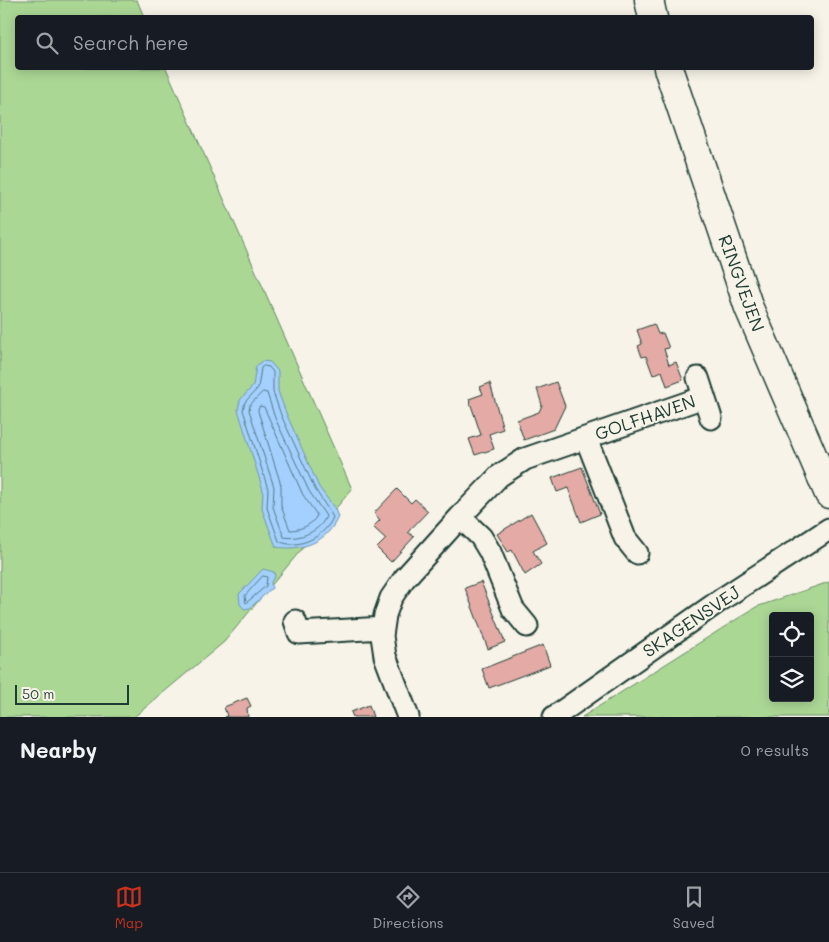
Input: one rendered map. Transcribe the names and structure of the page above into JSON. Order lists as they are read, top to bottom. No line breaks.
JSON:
{"streets":{"main road":["RINGVEJEN"],"street":["GOLFHAVEN","SKAGENSVEJ"]},"scale_bar":"50 m","page":{"search":"Search here","scale":"50 m","heading":["Nearby","0 results"],"nav":["Map","Directions","Saved"]}}
